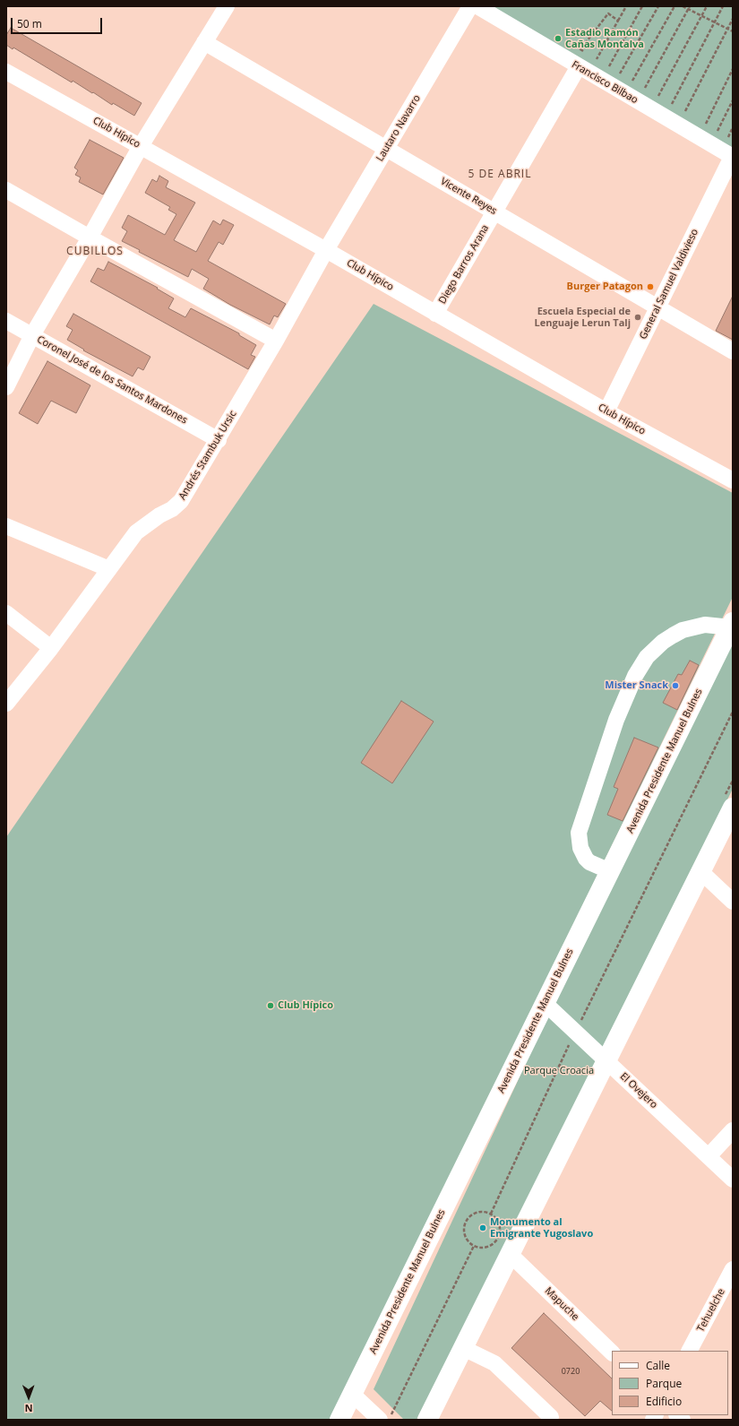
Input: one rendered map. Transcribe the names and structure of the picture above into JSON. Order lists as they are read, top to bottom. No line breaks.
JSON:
{"streets":{"main road":["Avenida Presidente Manuel Bulnes"],"street":["Francisco Bilbao","Lautaro Navarro","Club Hípico","Vicente Reyes","Diego Barros Arana","General Samuel Valdivieso","Coronel José de los Santos Mardones","Andrés Stambuk Ursic","El Ovejero","Mapuche","Tehuelche"]},"crossings":[["Francisco Bilbao","Diego Barros Arana"],["Francisco Bilbao","General Samuel Valdivieso"],["Lautaro Navarro","Club Hípico"],["Lautaro Navarro","Vicente Reyes"],["Lautaro Navarro","Andrés Stambuk Ursic"],["Club Hípico","Diego Barros Arana"],["Club Hípico","General Samuel Valdivieso"],["Club Hípico","Andrés Stambuk Ursic"],["Vicente Reyes","Diego Barros Arana"],["Vicente Reyes","General Samuel Valdivieso"],["Coronel José de los Santos Mardones","Andrés Stambuk Ursic"],["Avenida Presidente Manuel Bulnes","El Ovejero"]],"districts":["5 DE ABRIL","CUBILLOS"],"parks":["Parque Croacia"],"places":["Estadio Ramón Cañas Montalva","Burger Patagon","Escuela Especial de Lenguaje Lerun Talj","Mister Snack","Club Hípico","Monumento al Emigrante Yugoslavo"],"house_numbers":["0720"],"legend":["Calle","Parque","Edificio"],"scale_bar":"50 m","north":"bottom"}
